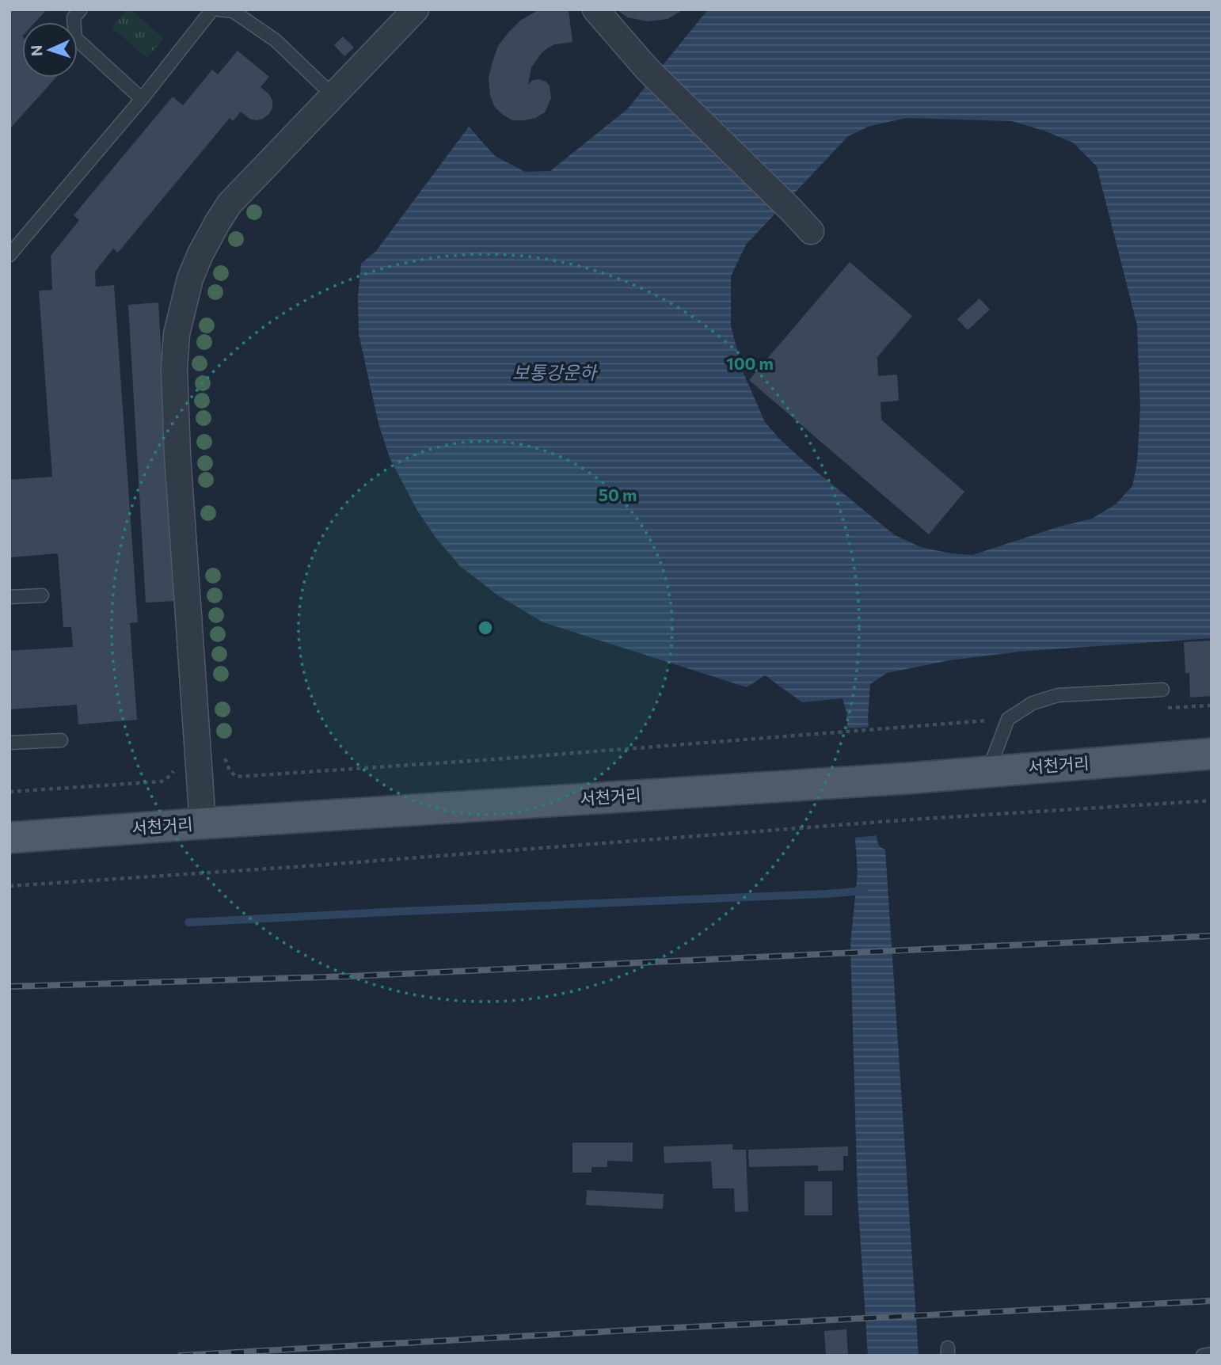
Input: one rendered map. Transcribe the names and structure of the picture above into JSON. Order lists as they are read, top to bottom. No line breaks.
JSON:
{"streets":{"main road":["서천거리"]},"water":["보통강운하"],"north":"left","rings":["100 m","50 m"]}
